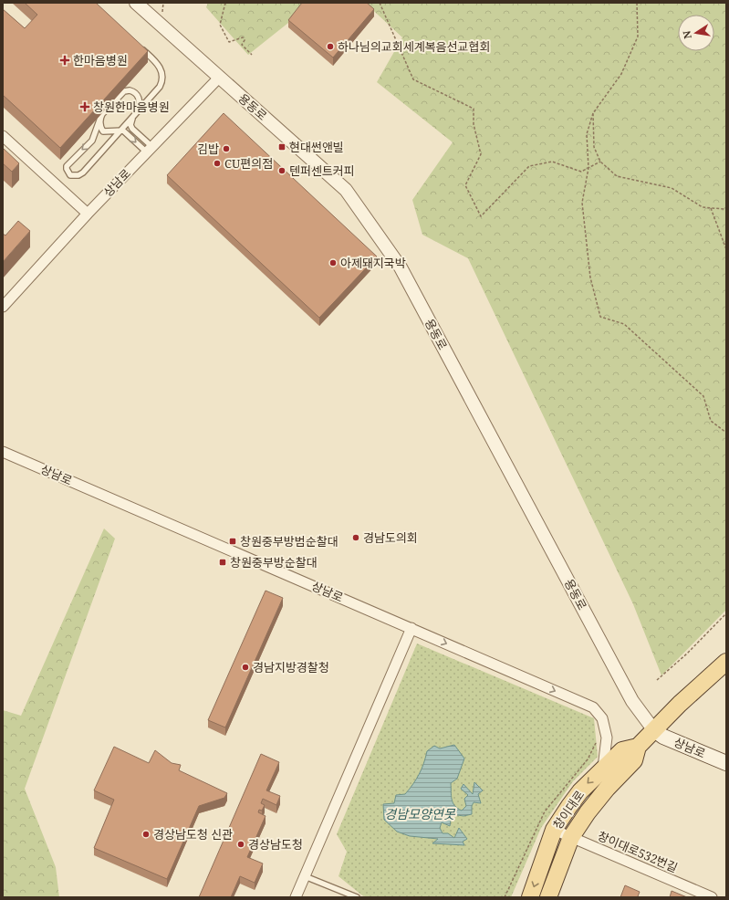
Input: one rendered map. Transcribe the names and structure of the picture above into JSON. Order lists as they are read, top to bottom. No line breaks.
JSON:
{"streets":{"main road":["상남로","창이대로"],"street":["용동로","창이대로532번길"]},"crossings":[["용동로","상남로"],["용동로","창이대로"],["상남로","창이대로"],["창이대로","창이대로532번길"]],"water":["경남모양연못"],"places":{"other":["하나님의교회세계복음선교협회","김밥","CU편의점","텐퍼센트커피","아제돼지국박","경남도의회","경남지방경찰청","경상남도청 신관","경상남도청"],"health":["한마음병원","창원한마음병원"],"transit":["현대썬앤빌","창원중부방범순찰대","창원중부방순찰대"]},"north":"left"}
